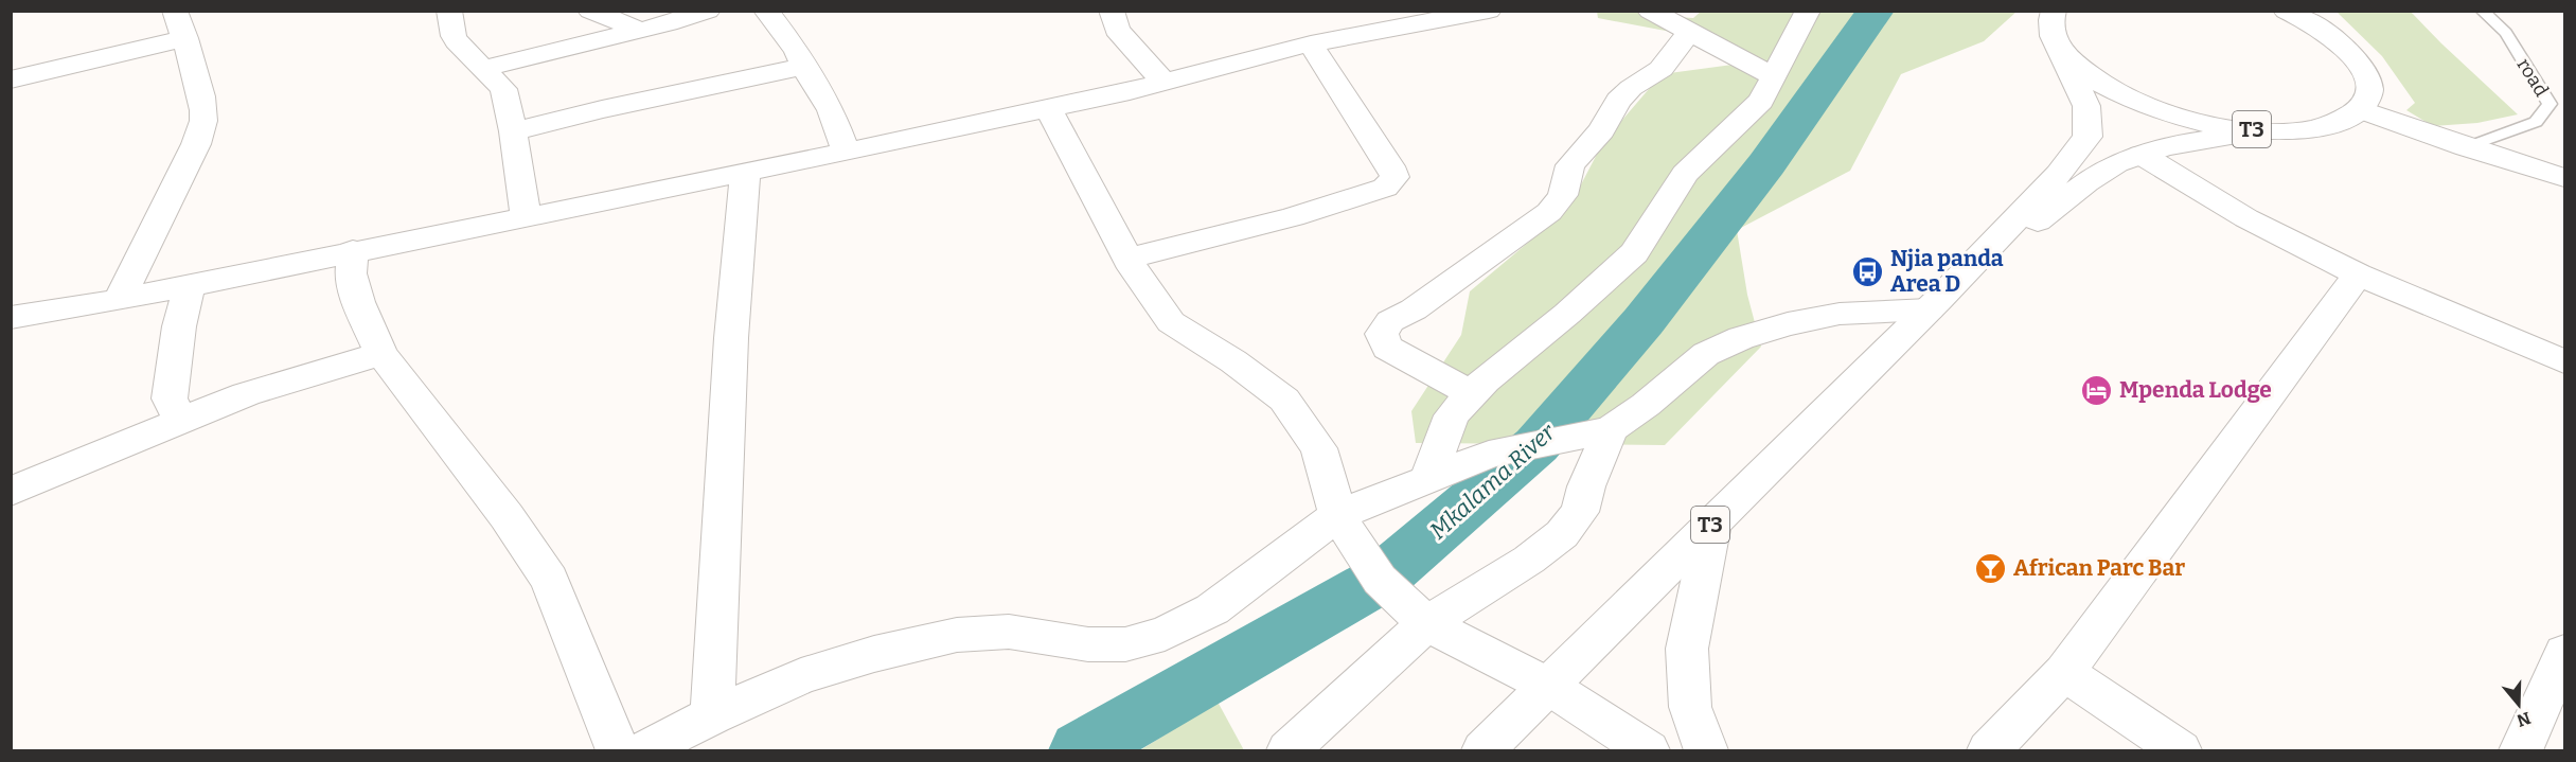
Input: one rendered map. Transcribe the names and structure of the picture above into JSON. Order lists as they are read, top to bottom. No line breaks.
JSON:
{"streets":{"main road":["T3"],"lane":["road"]},"water":["Mkalama River"],"places":{"bus stop":["Njia panda Area D"],"hotel":["Mpenda Lodge"],"bar":["African Parc Bar"]},"north":"bottom"}
